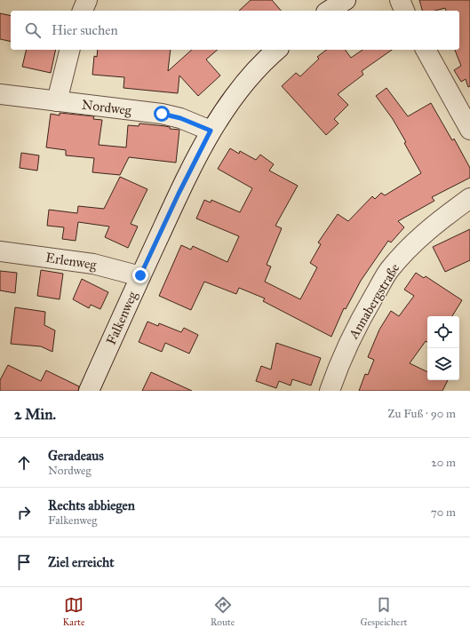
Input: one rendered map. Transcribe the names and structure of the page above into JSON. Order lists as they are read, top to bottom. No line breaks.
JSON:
{"streets":{"street":["Nordweg","Erlenweg","Annabergstraße","Falkenweg"]},"crossings":[["Nordweg","Falkenweg"],["Erlenweg","Falkenweg"]],"page":{"search":"Hier suchen","heading":["2 Min.","Zu Fuß · 90 m"],"list":[["Geradeaus","Nordweg","20 m"],["Rechts abbiegen","Falkenweg","70 m"],"Ziel erreicht"],"nav":["Karte","Route","Gespeichert"]}}
